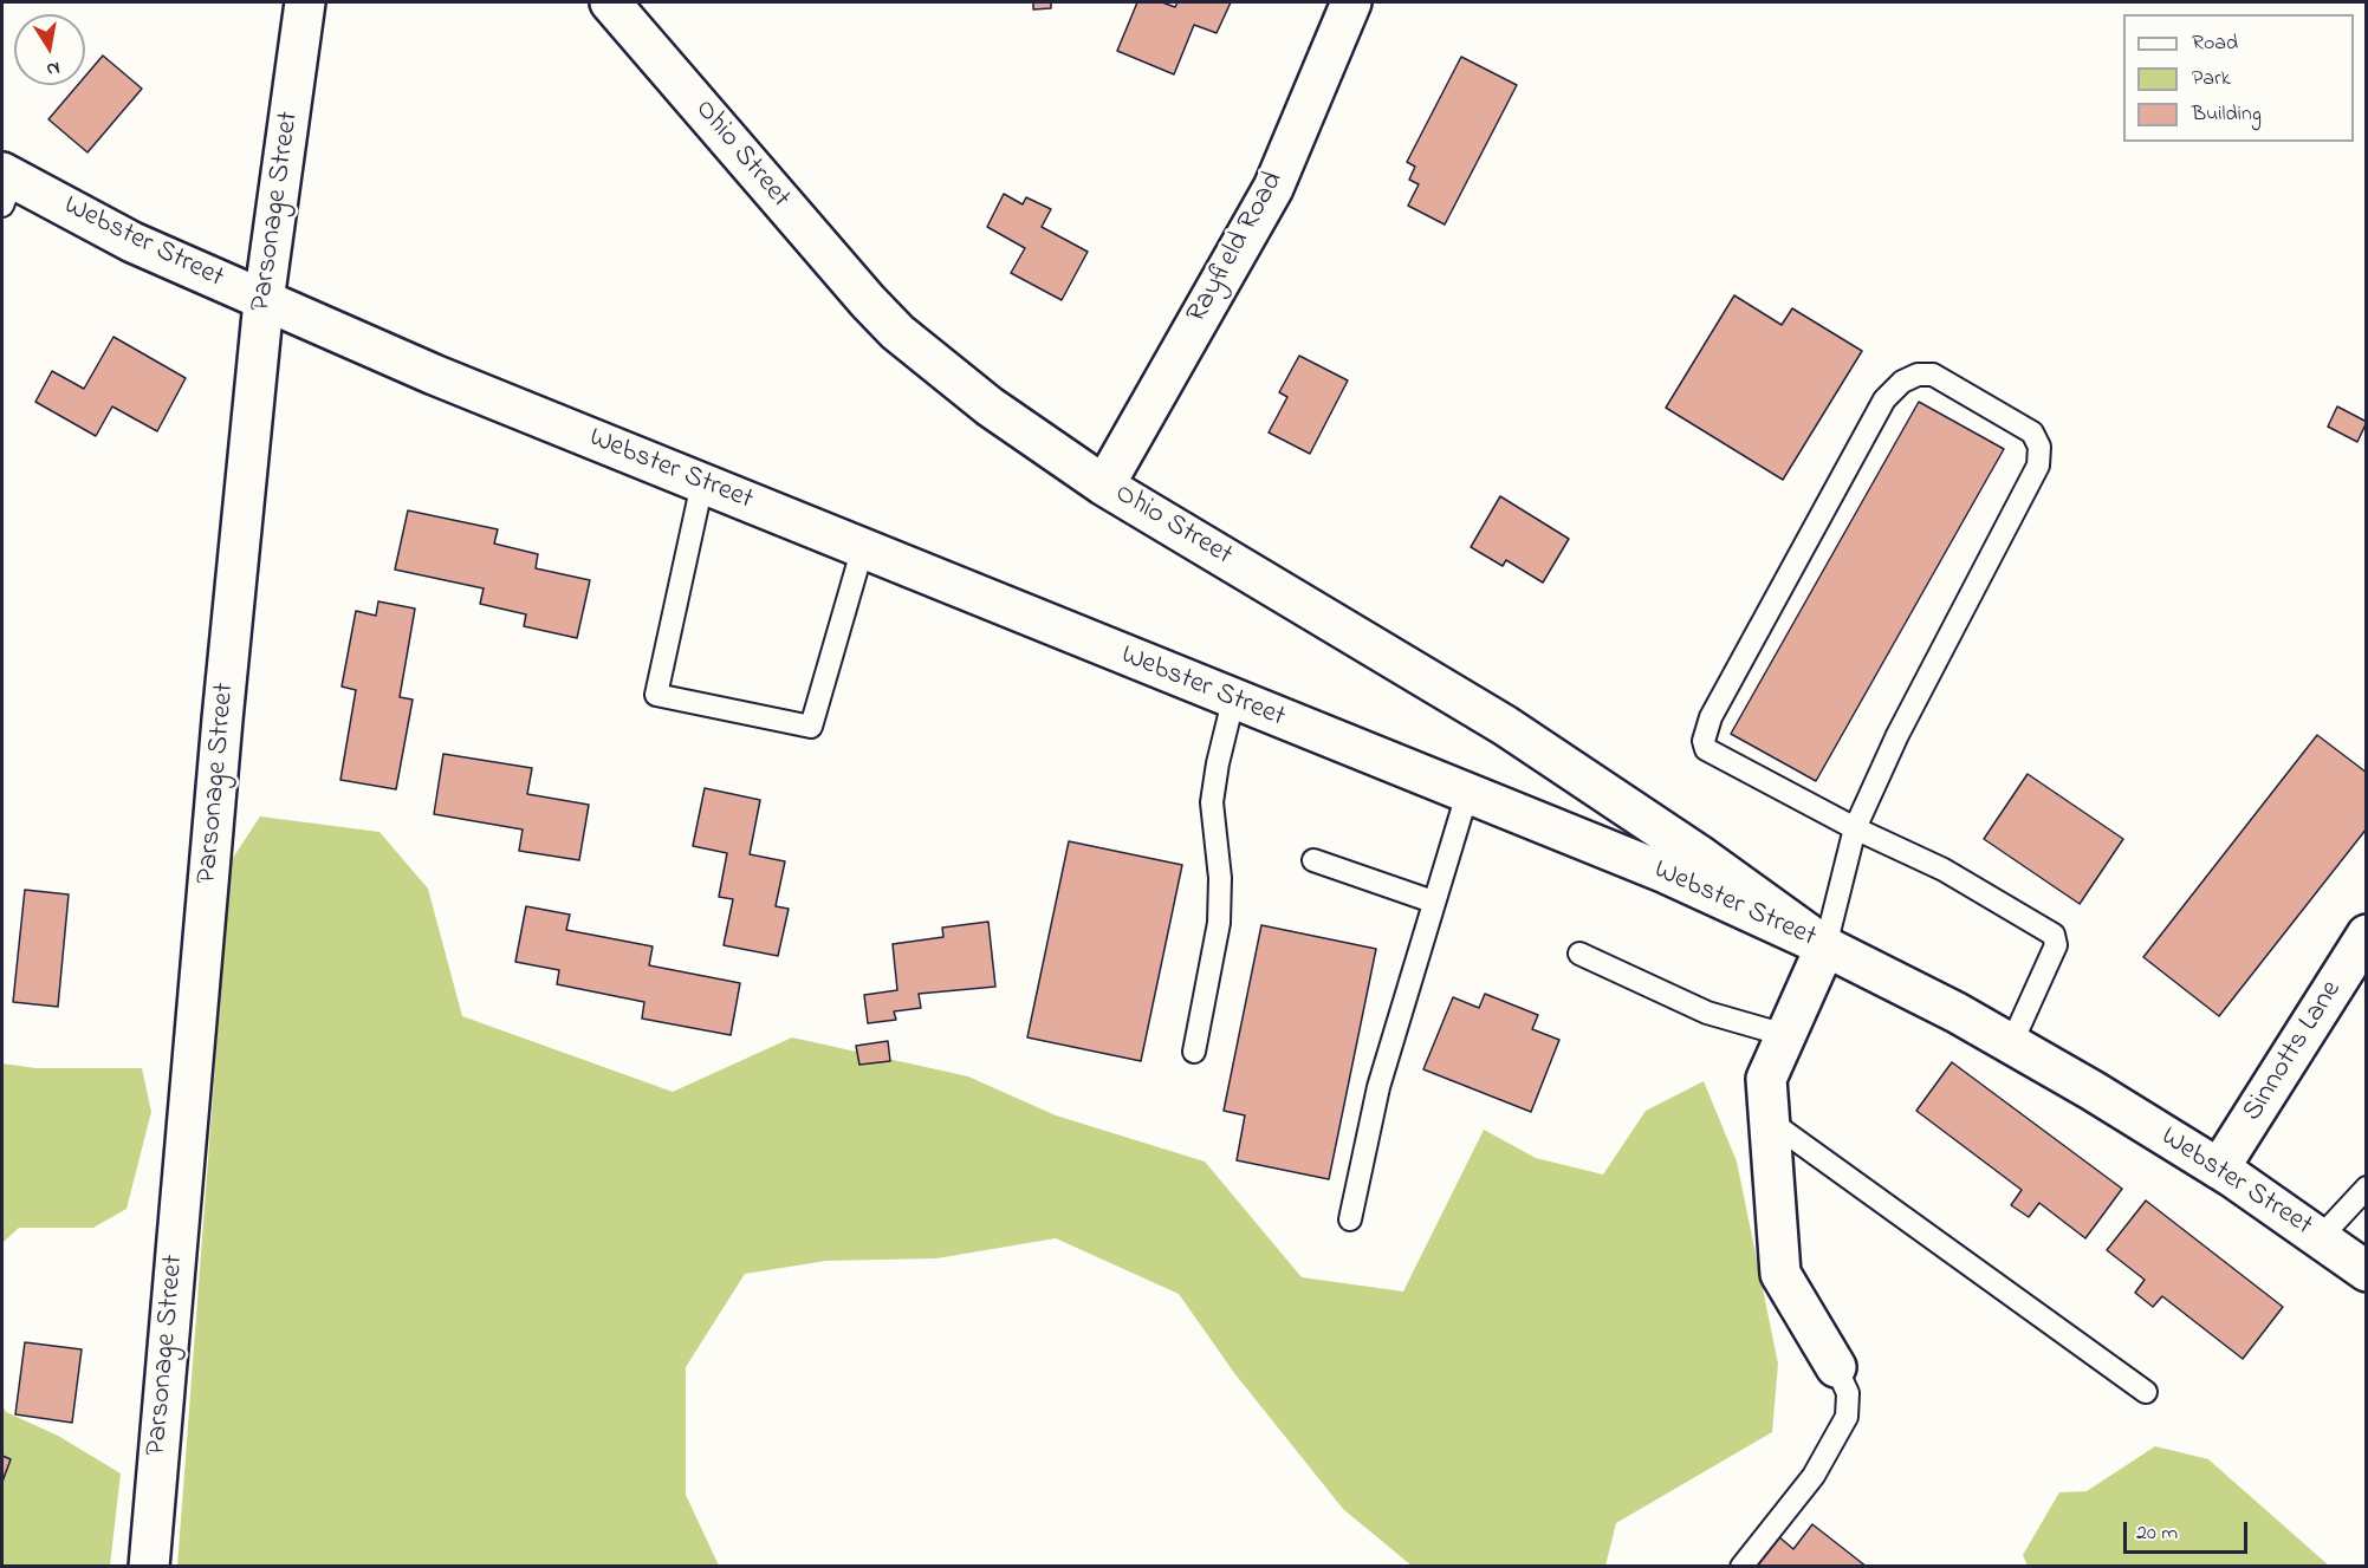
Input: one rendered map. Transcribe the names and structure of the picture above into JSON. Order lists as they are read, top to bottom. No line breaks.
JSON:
{"streets":{"street":["Ohio Street","Parsonage Street","Webster Street","Rayfield Road","Sinnotts Lane"]},"crossings":[["Ohio Street","Webster Street"],["Ohio Street","Rayfield Road"],["Parsonage Street","Webster Street"],["Webster Street","Sinnotts Lane"]],"legend":["Road","Park","Building"],"scale_bar":"20 m","north":"bottom"}
